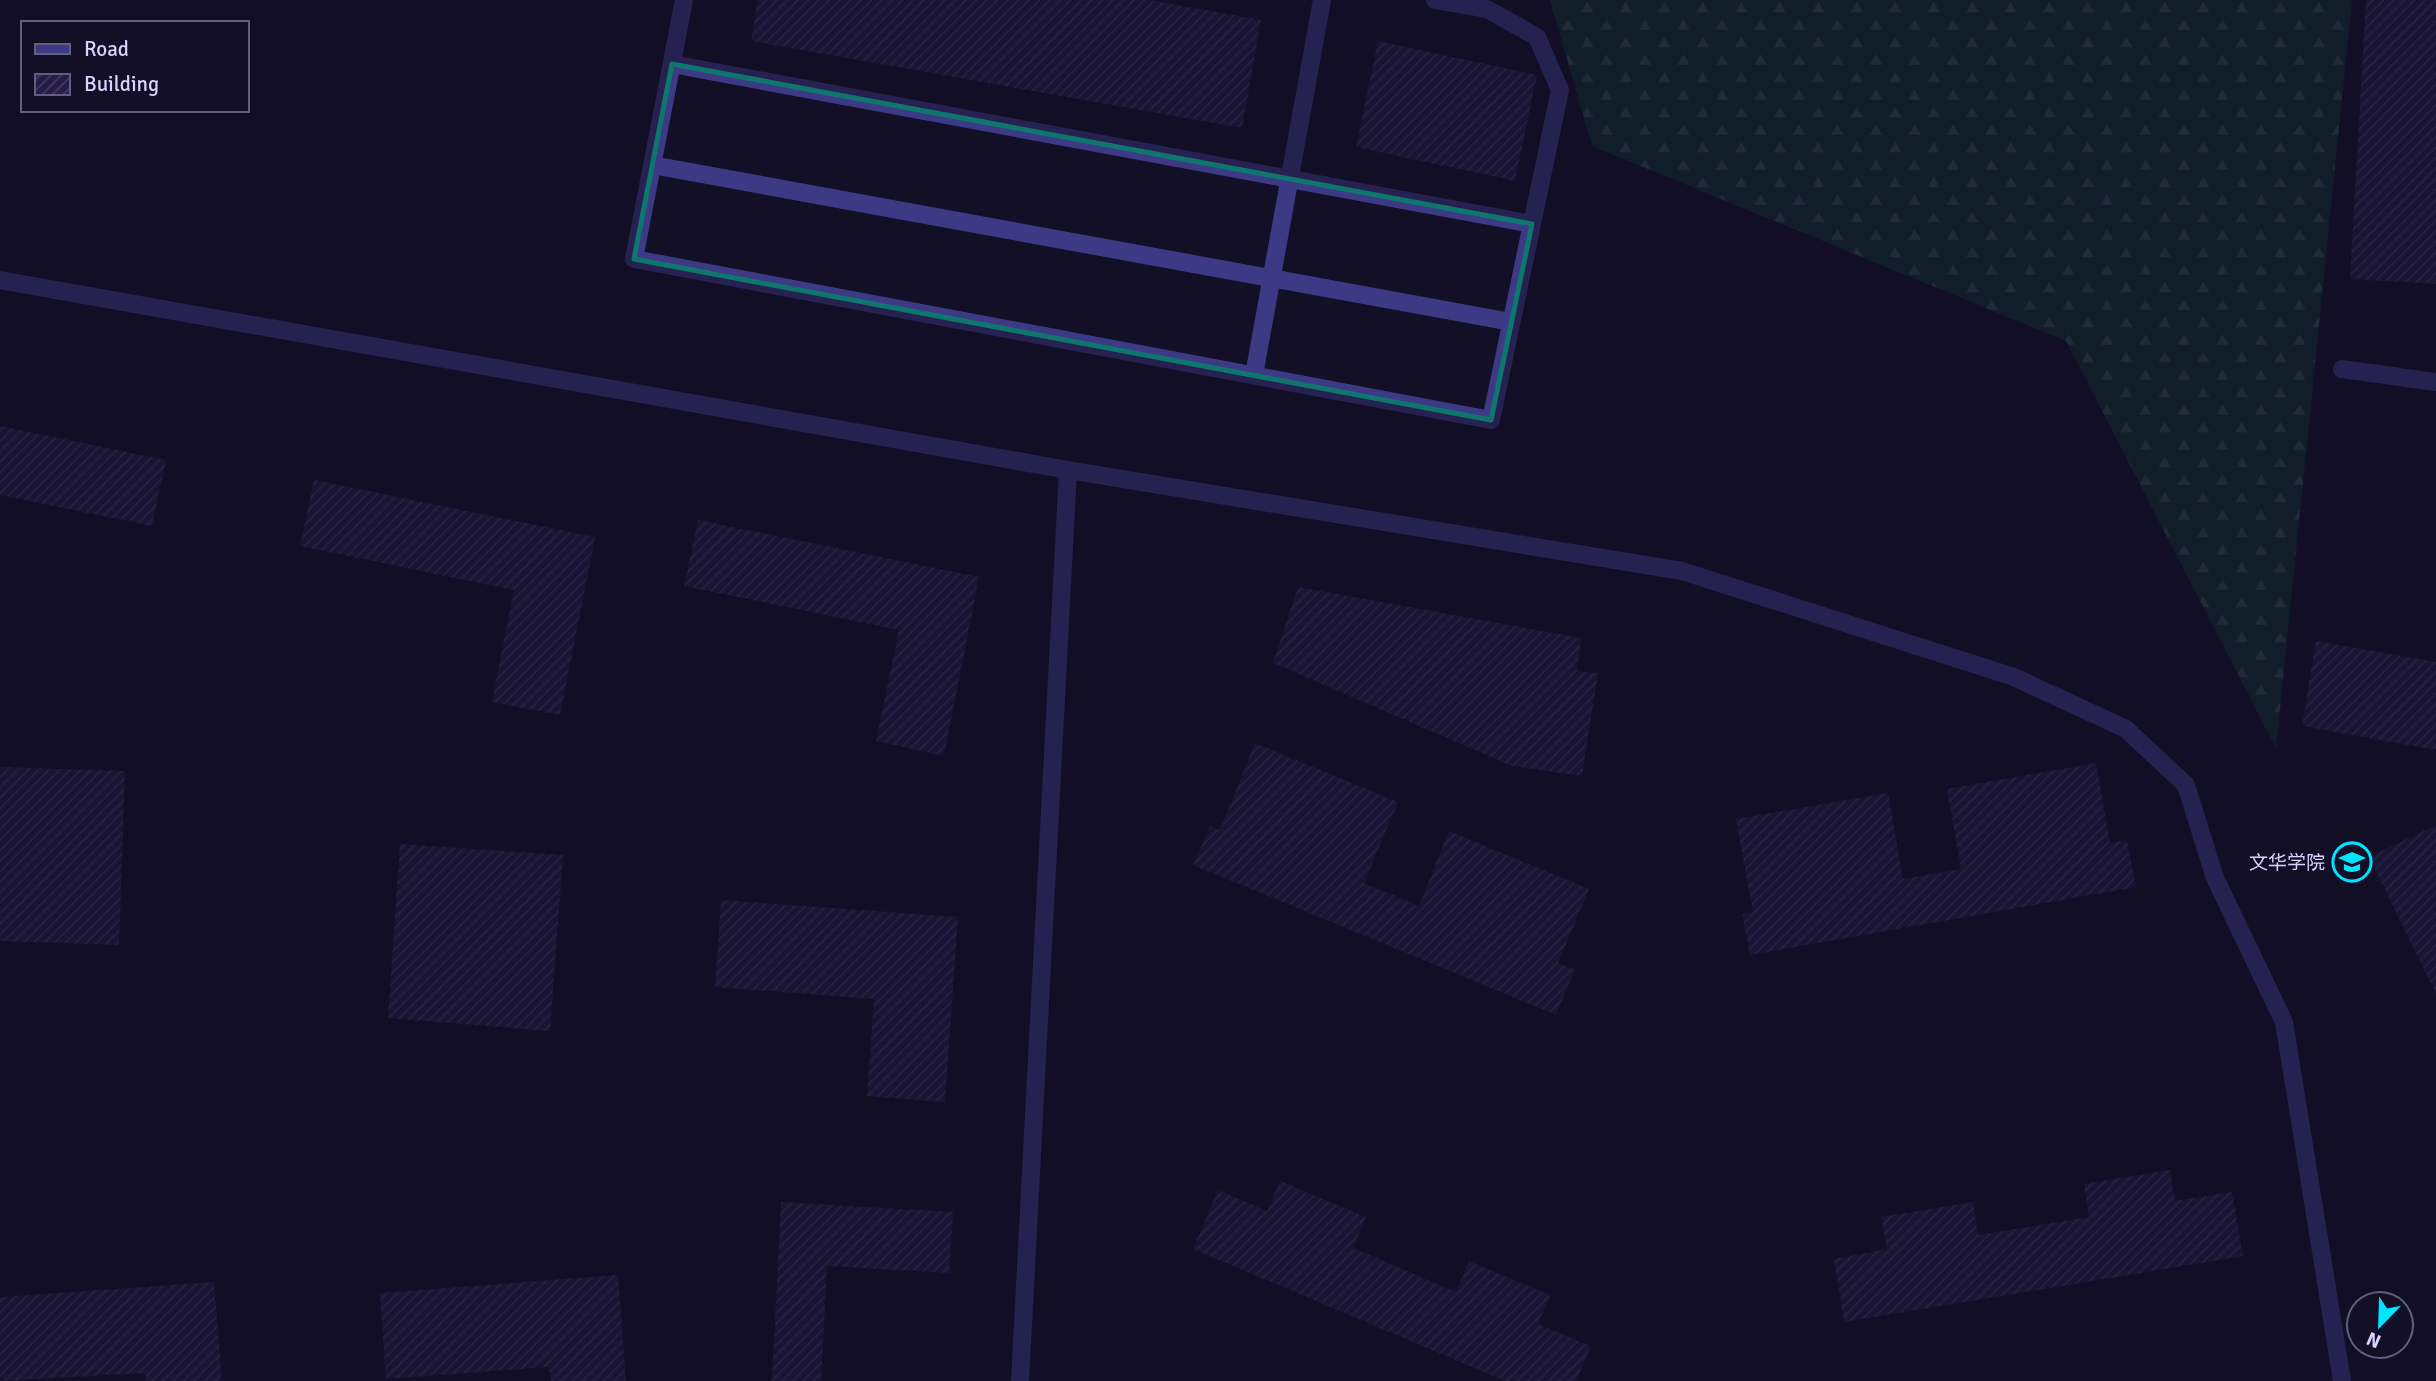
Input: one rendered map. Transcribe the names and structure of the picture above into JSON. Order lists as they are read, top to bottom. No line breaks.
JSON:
{"places":{"school or university":["文华学院"]},"legend":["Road","Building"],"north":"bottom left"}
